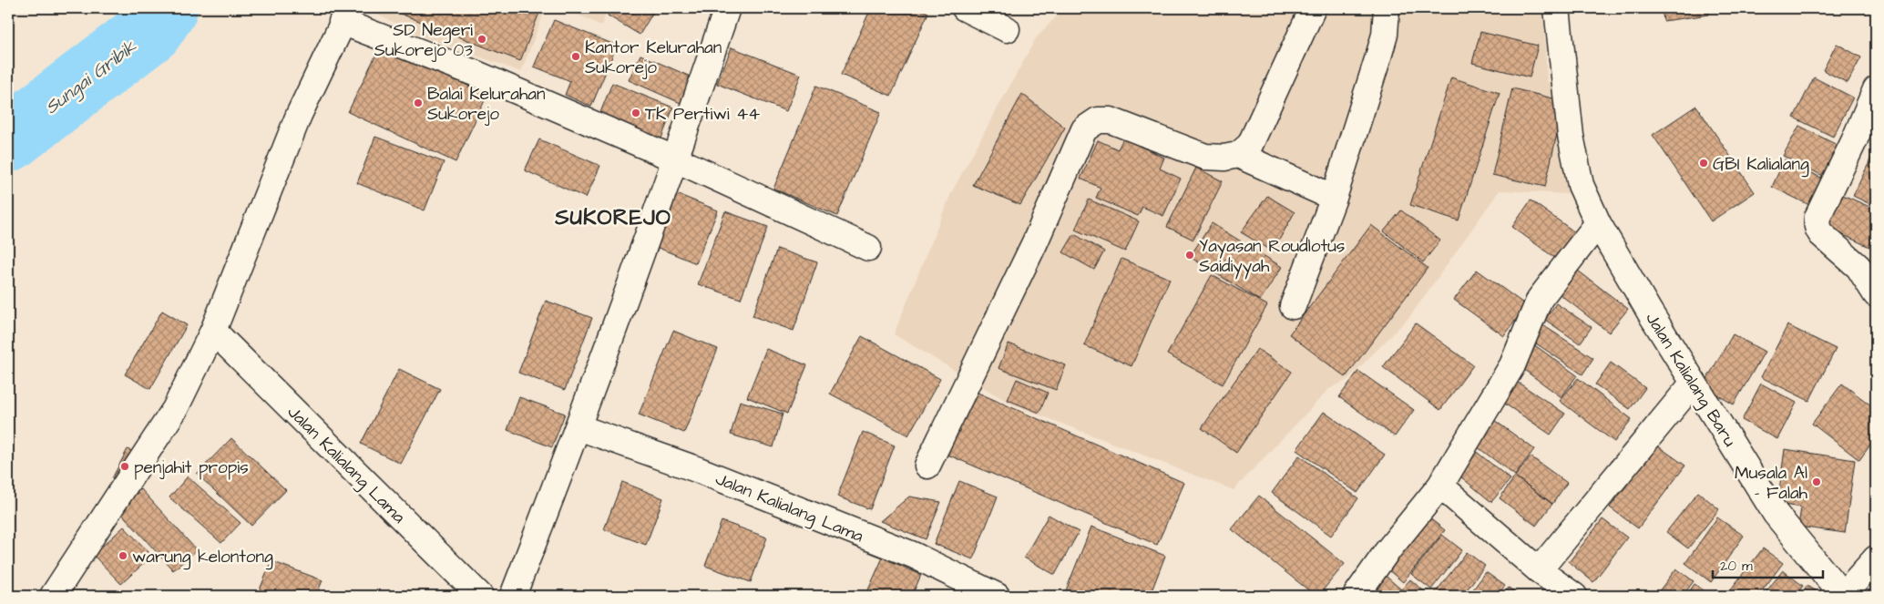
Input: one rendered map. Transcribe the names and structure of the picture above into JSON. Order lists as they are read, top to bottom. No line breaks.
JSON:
{"streets":{"street":["Jalan Kalialang Baru","Jalan Kalialang Lama"]},"districts":["SUKOREJO"],"water":["Sungai Gribik"],"places":["SD Negeri Sukorejo 03","Kantor Kelurahan Sukorejo","Balai Kelurahan Sukorejo","TK Pertiwi 44","GBI Kalialang","Yayasan Roudlotus Saidiyyah","penjahit propis","Musala Al - Falah","warung kelontong"],"scale_bar":"20 m"}
